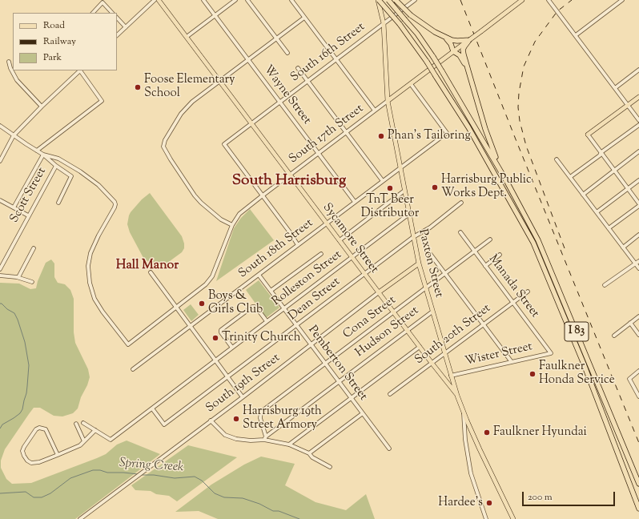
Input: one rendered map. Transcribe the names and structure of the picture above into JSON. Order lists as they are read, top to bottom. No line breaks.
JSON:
{"streets":{"highway":["I 83"],"main road":["South 17th Street","Sycamore Street","Paxton Street","South 19th Street"],"street":["South 16th Street","Wayne Street","Scott Street","South 18th Street","Rolleston Street","Manada Street","Dean Street","Cona Street","Hudson Street","South 20th Street","Wister Street","Pemberton Street"]},"crossings":[["South 16th Street","Wayne Street"],["South 16th Street","South 17th Street"],["South 16th Street","Sycamore Street"],["South 16th Street","Paxton Street"],["Wayne Street","South 17th Street"],["Wayne Street","South 18th Street"],["South 17th Street","Sycamore Street"],["South 17th Street","South 18th Street"],["South 17th Street","Paxton Street"],["Sycamore Street","South 18th Street"],["Sycamore Street","Paxton Street"],["Sycamore Street","Rolleston Street"],["Sycamore Street","Dean Street"],["Sycamore Street","Cona Street"],["Sycamore Street","Hudson Street"],["Sycamore Street","South 20th Street"],["Sycamore Street","South 19th Street"],["South 18th Street","Paxton Street"],["South 18th Street","Pemberton Street"],["Paxton Street","Rolleston Street"],["Paxton Street","Dean Street"],["Paxton Street","Cona Street"],["Paxton Street","I 83"],["Paxton Street","Hudson Street"],["Paxton Street","South 20th Street"],["Paxton Street","Wister Street"],["Paxton Street","South 19th Street"],["Rolleston Street","Dean Street"],["Rolleston Street","Pemberton Street"],["Manada Street","Cona Street"],["Manada Street","South 20th Street"],["Manada Street","Wister Street"],["Dean Street","Pemberton Street"],["Cona Street","Hudson Street"],["Cona Street","Pemberton Street"],["Hudson Street","Pemberton Street"],["Pemberton Street","South 19th Street"]],"districts":["South Harrisburg","Hall Manor"],"water":["Spring Creek"],"places":["Foose Elementary School","Phan's Tailoring","Harrisburg Public Works Dept.","TnT Beer Distributor","Boys & Girls Club","Trinity Church","Faulkner Honda Service","Harrisburg 19th Street Armory","Faulkner Hyundai","Hardee's"],"legend":["Road","Railway","Park"],"scale_bar":"200 m"}
